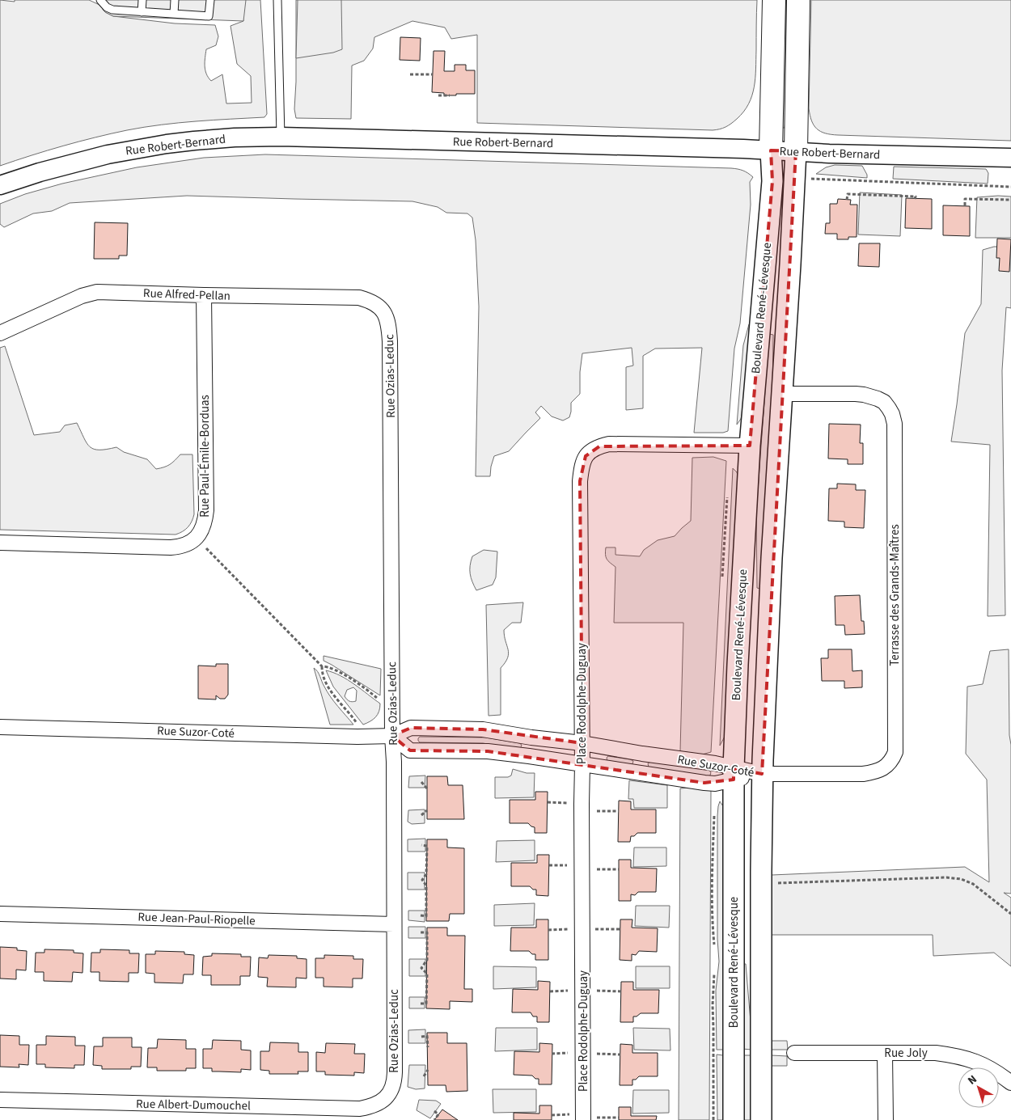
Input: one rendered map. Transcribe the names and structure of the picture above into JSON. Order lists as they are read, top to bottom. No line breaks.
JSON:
{"streets":{"main road":["Boulevard René-Lévesque"],"street":["Rue Robert-Bernard","Rue Alfred-Pellan","Rue Ozias-Leduc","Rue Paul-Émile-Borduas","Terrasse des Grands-Maîtres","Place Rodolphe-Duguay","Rue Suzor-Coté","Rue Jean-Paul-Riopelle","Rue Joly","Rue Albert-Dumouchel"]},"crossings":[["Rue Robert-Bernard","Boulevard René-Lévesque"],["Rue Alfred-Pellan","Rue Ozias-Leduc"],["Rue Alfred-Pellan","Rue Paul-Émile-Borduas"],["Boulevard René-Lévesque","Terrasse des Grands-Maîtres"],["Boulevard René-Lévesque","Place Rodolphe-Duguay"],["Boulevard René-Lévesque","Rue Suzor-Coté"],["Rue Ozias-Leduc","Rue Suzor-Coté"],["Rue Ozias-Leduc","Rue Jean-Paul-Riopelle"],["Rue Ozias-Leduc","Rue Albert-Dumouchel"],["Terrasse des Grands-Maîtres","Rue Suzor-Coté"],["Place Rodolphe-Duguay","Rue Suzor-Coté"]],"north":"top left"}
